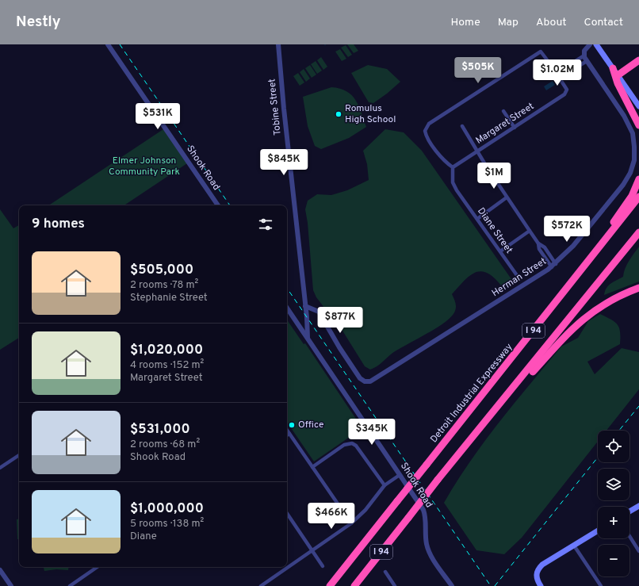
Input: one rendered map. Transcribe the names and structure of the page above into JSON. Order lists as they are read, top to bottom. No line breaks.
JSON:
{"streets":{"highway":["I 94","Detroit Industrial Expressway"],"street":["Tobine Street","Margaret Street","Shook Road","Diane Street","Herman Street"]},"crossings":[["Tobine Street","Shook Road"],["Tobine Street","Herman Street"],["Margaret Street","Diane Street"]],"parks":["Elmer Johnson Community Park"],"places":["Romulus High School","Office"],"page":{"header":"Nestly","nav":["Home","Map","About","Contact"],"price":["$505K","$1.02M","$531K","$845K","$1M","$572K","$877K","$345K","$466K"],"heading":"9 homes","list":[{"name":"$505,000","note":"2 rooms · 78 m² · Stephanie Street"},{"name":"$1,020,000","note":"4 rooms · 152 m² · Margaret Street"},{"name":"$531,000","note":"2 rooms · 68 m² · Shook Road"},{"name":"$1,000,000","note":"5 rooms · 138 m² · Diane"}],"map_buttons":["+","−"]}}
